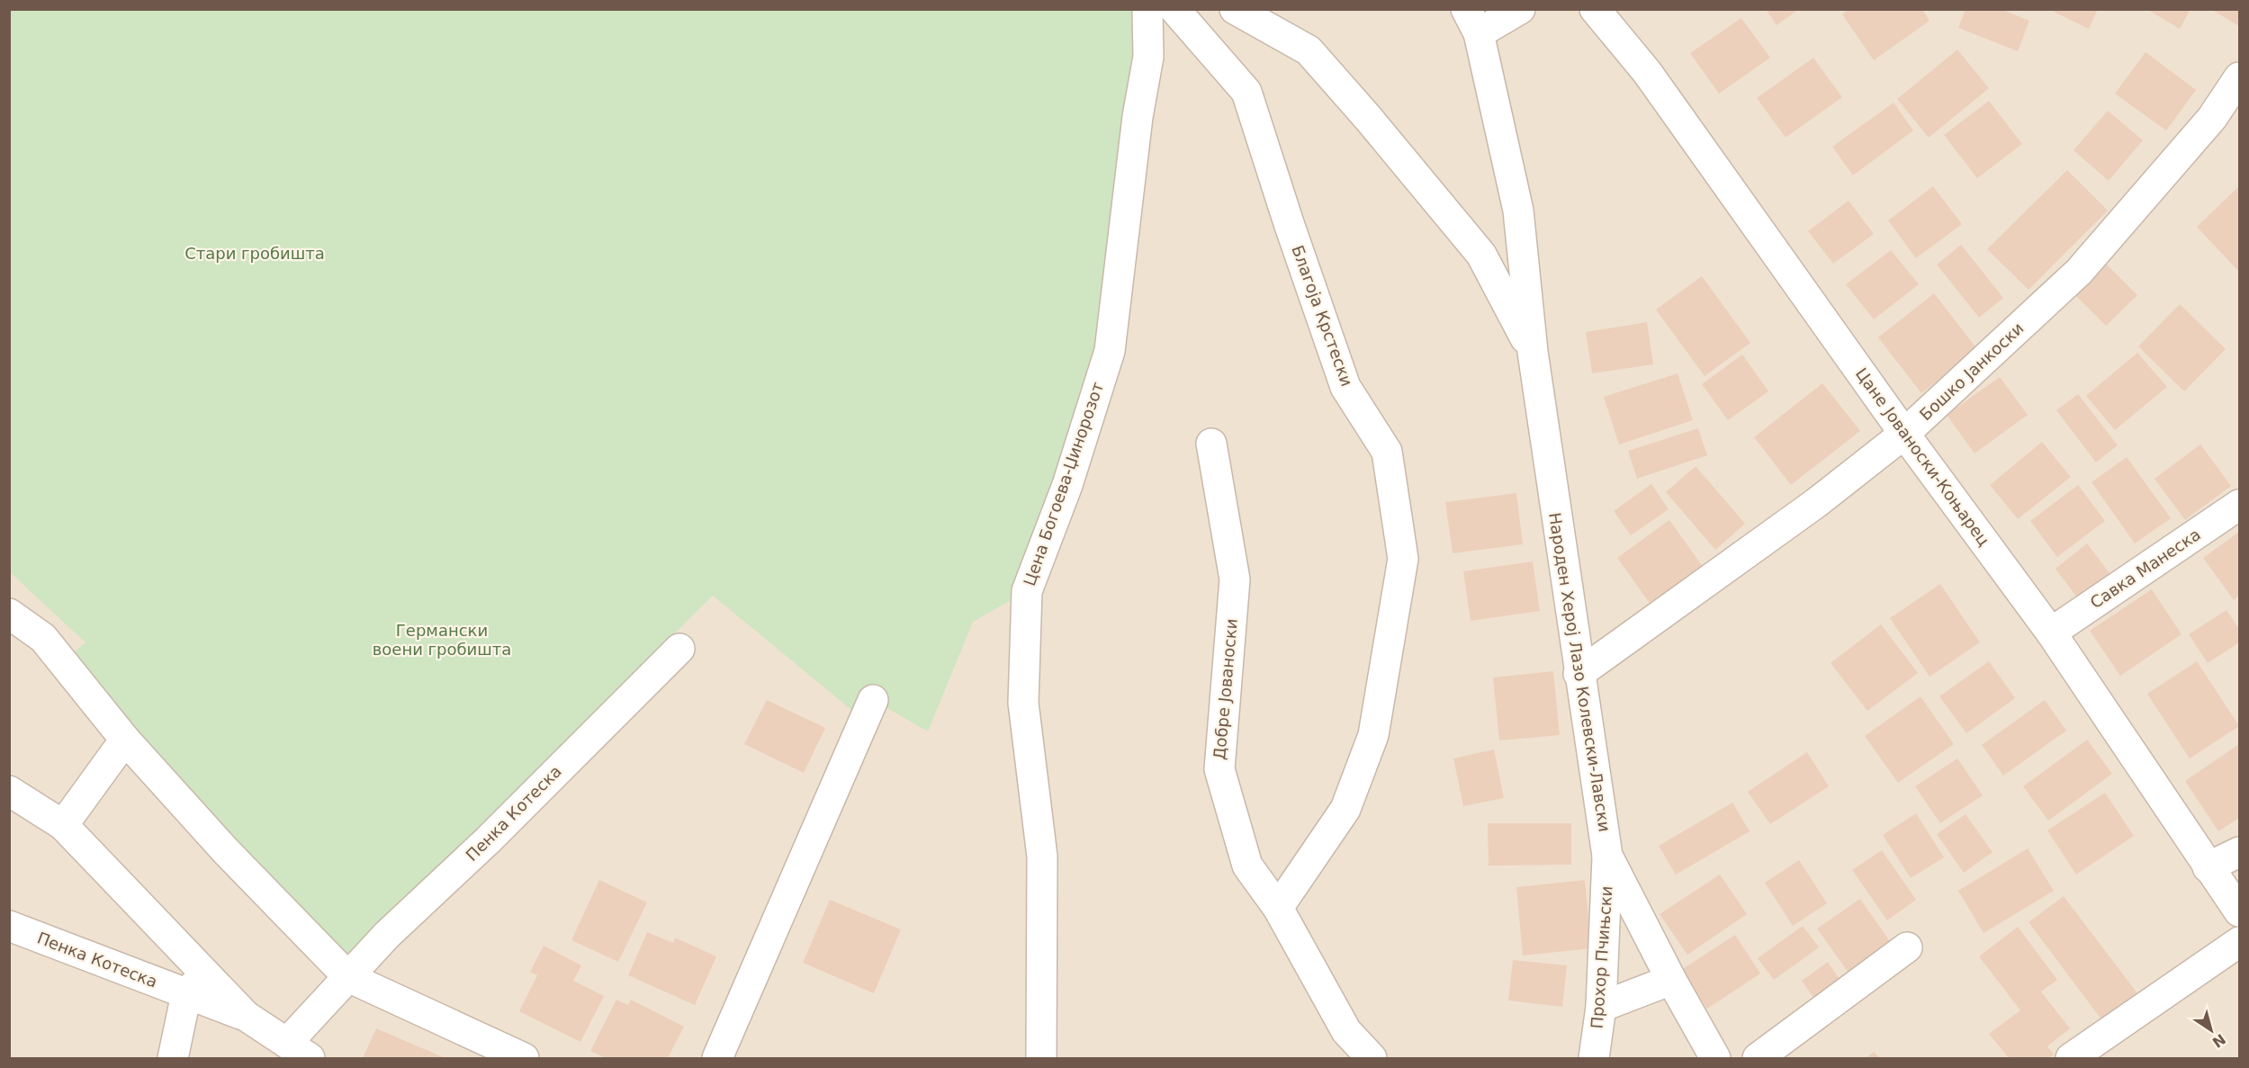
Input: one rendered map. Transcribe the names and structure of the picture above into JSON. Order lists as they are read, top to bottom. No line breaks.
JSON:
{"streets":{"street":["Благоја Крстески","Бошко Јанкоски","Цане Јованоски-Коњарец","Цена Богоева-Џинорозот","Савка Манеска","Народен Херој Лазо Колевски-Лавски","Добре Јованоски","Пенка Котеска","Прохор Пчињски"]},"crossings":[["Благоја Крстески","Добре Јованоски"],["Бошко Јанкоски","Цане Јованоски-Коњарец"],["Бошко Јанкоски","Народен Херој Лазо Колевски-Лавски"],["Цане Јованоски-Коњарец","Савка Манеска"],["Народен Херој Лазо Колевски-Лавски","Прохор Пчињски"]],"parks":["Стари гробишта","Германски воени гробишта"],"north":"bottom right"}
